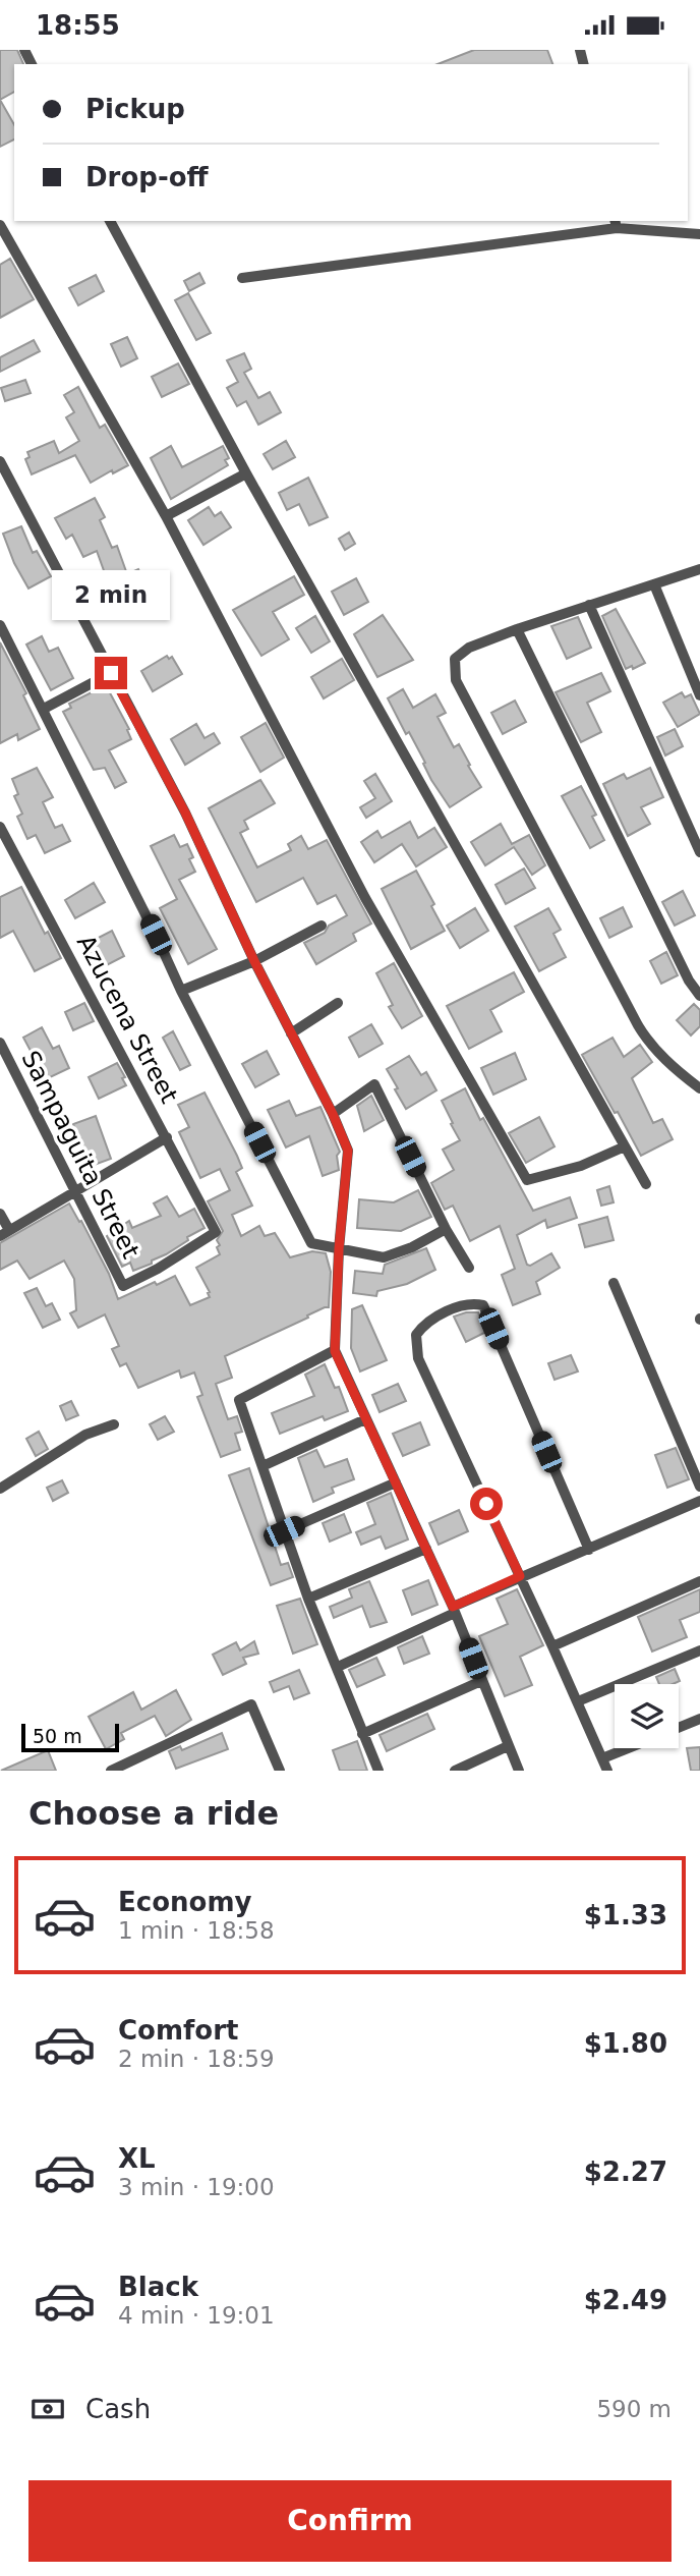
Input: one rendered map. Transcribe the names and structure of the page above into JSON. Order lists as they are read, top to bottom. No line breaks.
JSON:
{"streets":{"street":["Azucena Street","Sampaguita Street"]},"crossings":[["Azucena Street","Sampaguita Street"]],"scale_bar":"50 m","page":{"status":"18:55","banner":["Pickup","Drop-off"],"bubble":"2 min","scale":"50 m","heading":"Choose a ride","list":[{"name":"Economy","note":"1 min · 18:58","value":"$1.33"},{"name":"Comfort","note":"2 min · 18:59","value":"$1.80"},{"name":"XL","note":"3 min · 19:00","value":"$2.27"},{"name":"Black","note":"4 min · 19:01","value":"$2.49"}],"pay":["Cash","590 m"],"buttons":"Confirm"}}
